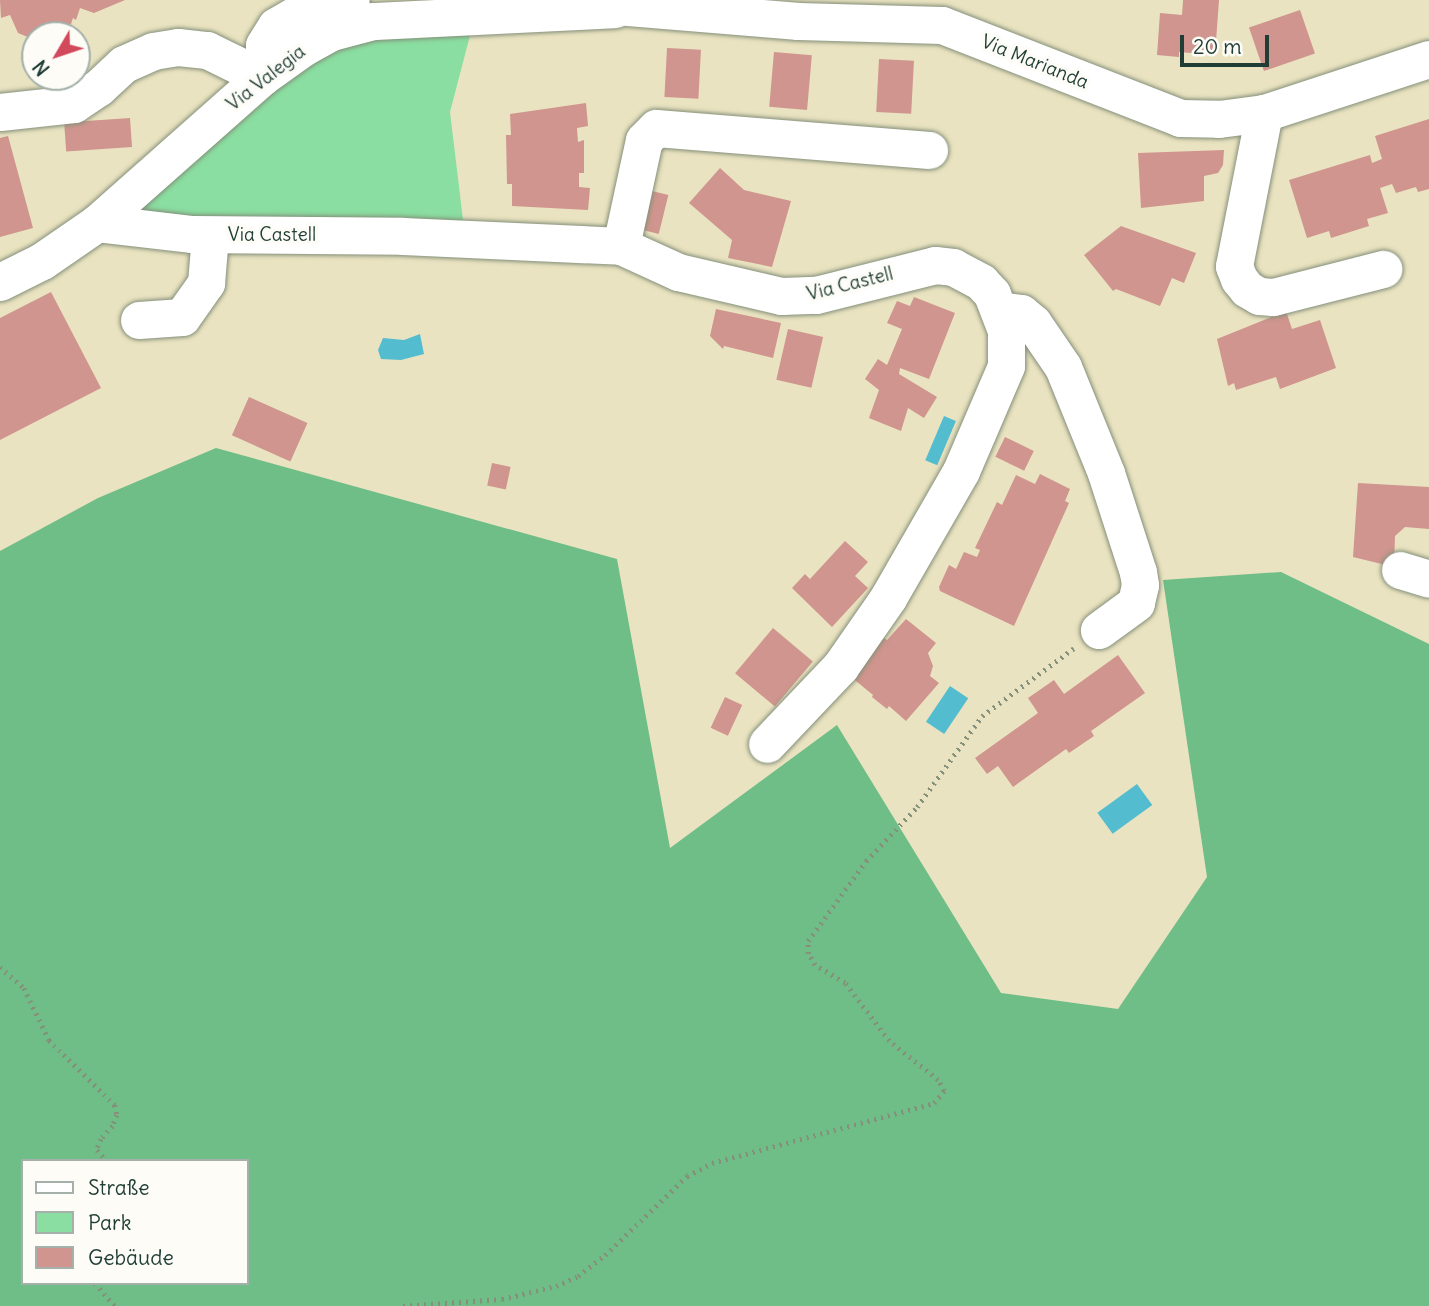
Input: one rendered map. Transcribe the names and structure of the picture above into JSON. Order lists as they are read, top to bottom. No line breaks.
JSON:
{"streets":{"street":["Via Marianda","Via Valegia","Via Castell"]},"crossings":[["Via Marianda","Via Valegia"],["Via Valegia","Via Castell"]],"legend":["Straße","Park","Gebäude"],"scale_bar":"20 m","north":"bottom left"}
